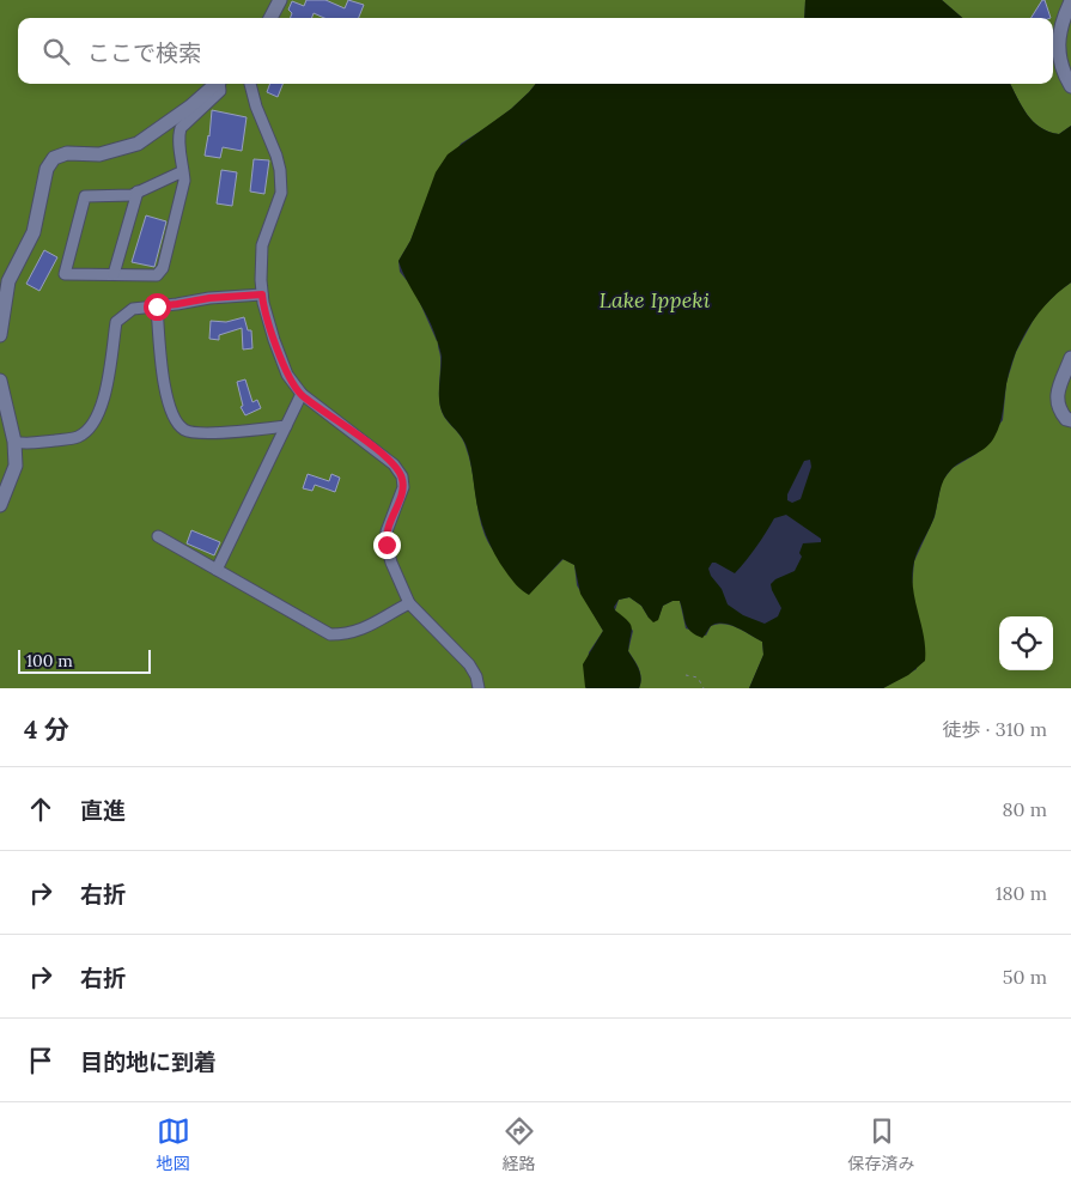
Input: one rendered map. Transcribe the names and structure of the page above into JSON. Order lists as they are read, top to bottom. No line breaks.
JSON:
{"water":["Lake Ippeki"],"scale_bar":"100 m","page":{"search":"ここで検索","scale":"100 m","heading":["4 分","徒歩 · 310 m"],"list":[["直進","80 m"],["右折","180 m"],["右折","50 m"],"目的地に到着"],"nav":["地図","経路","保存済み"]}}
